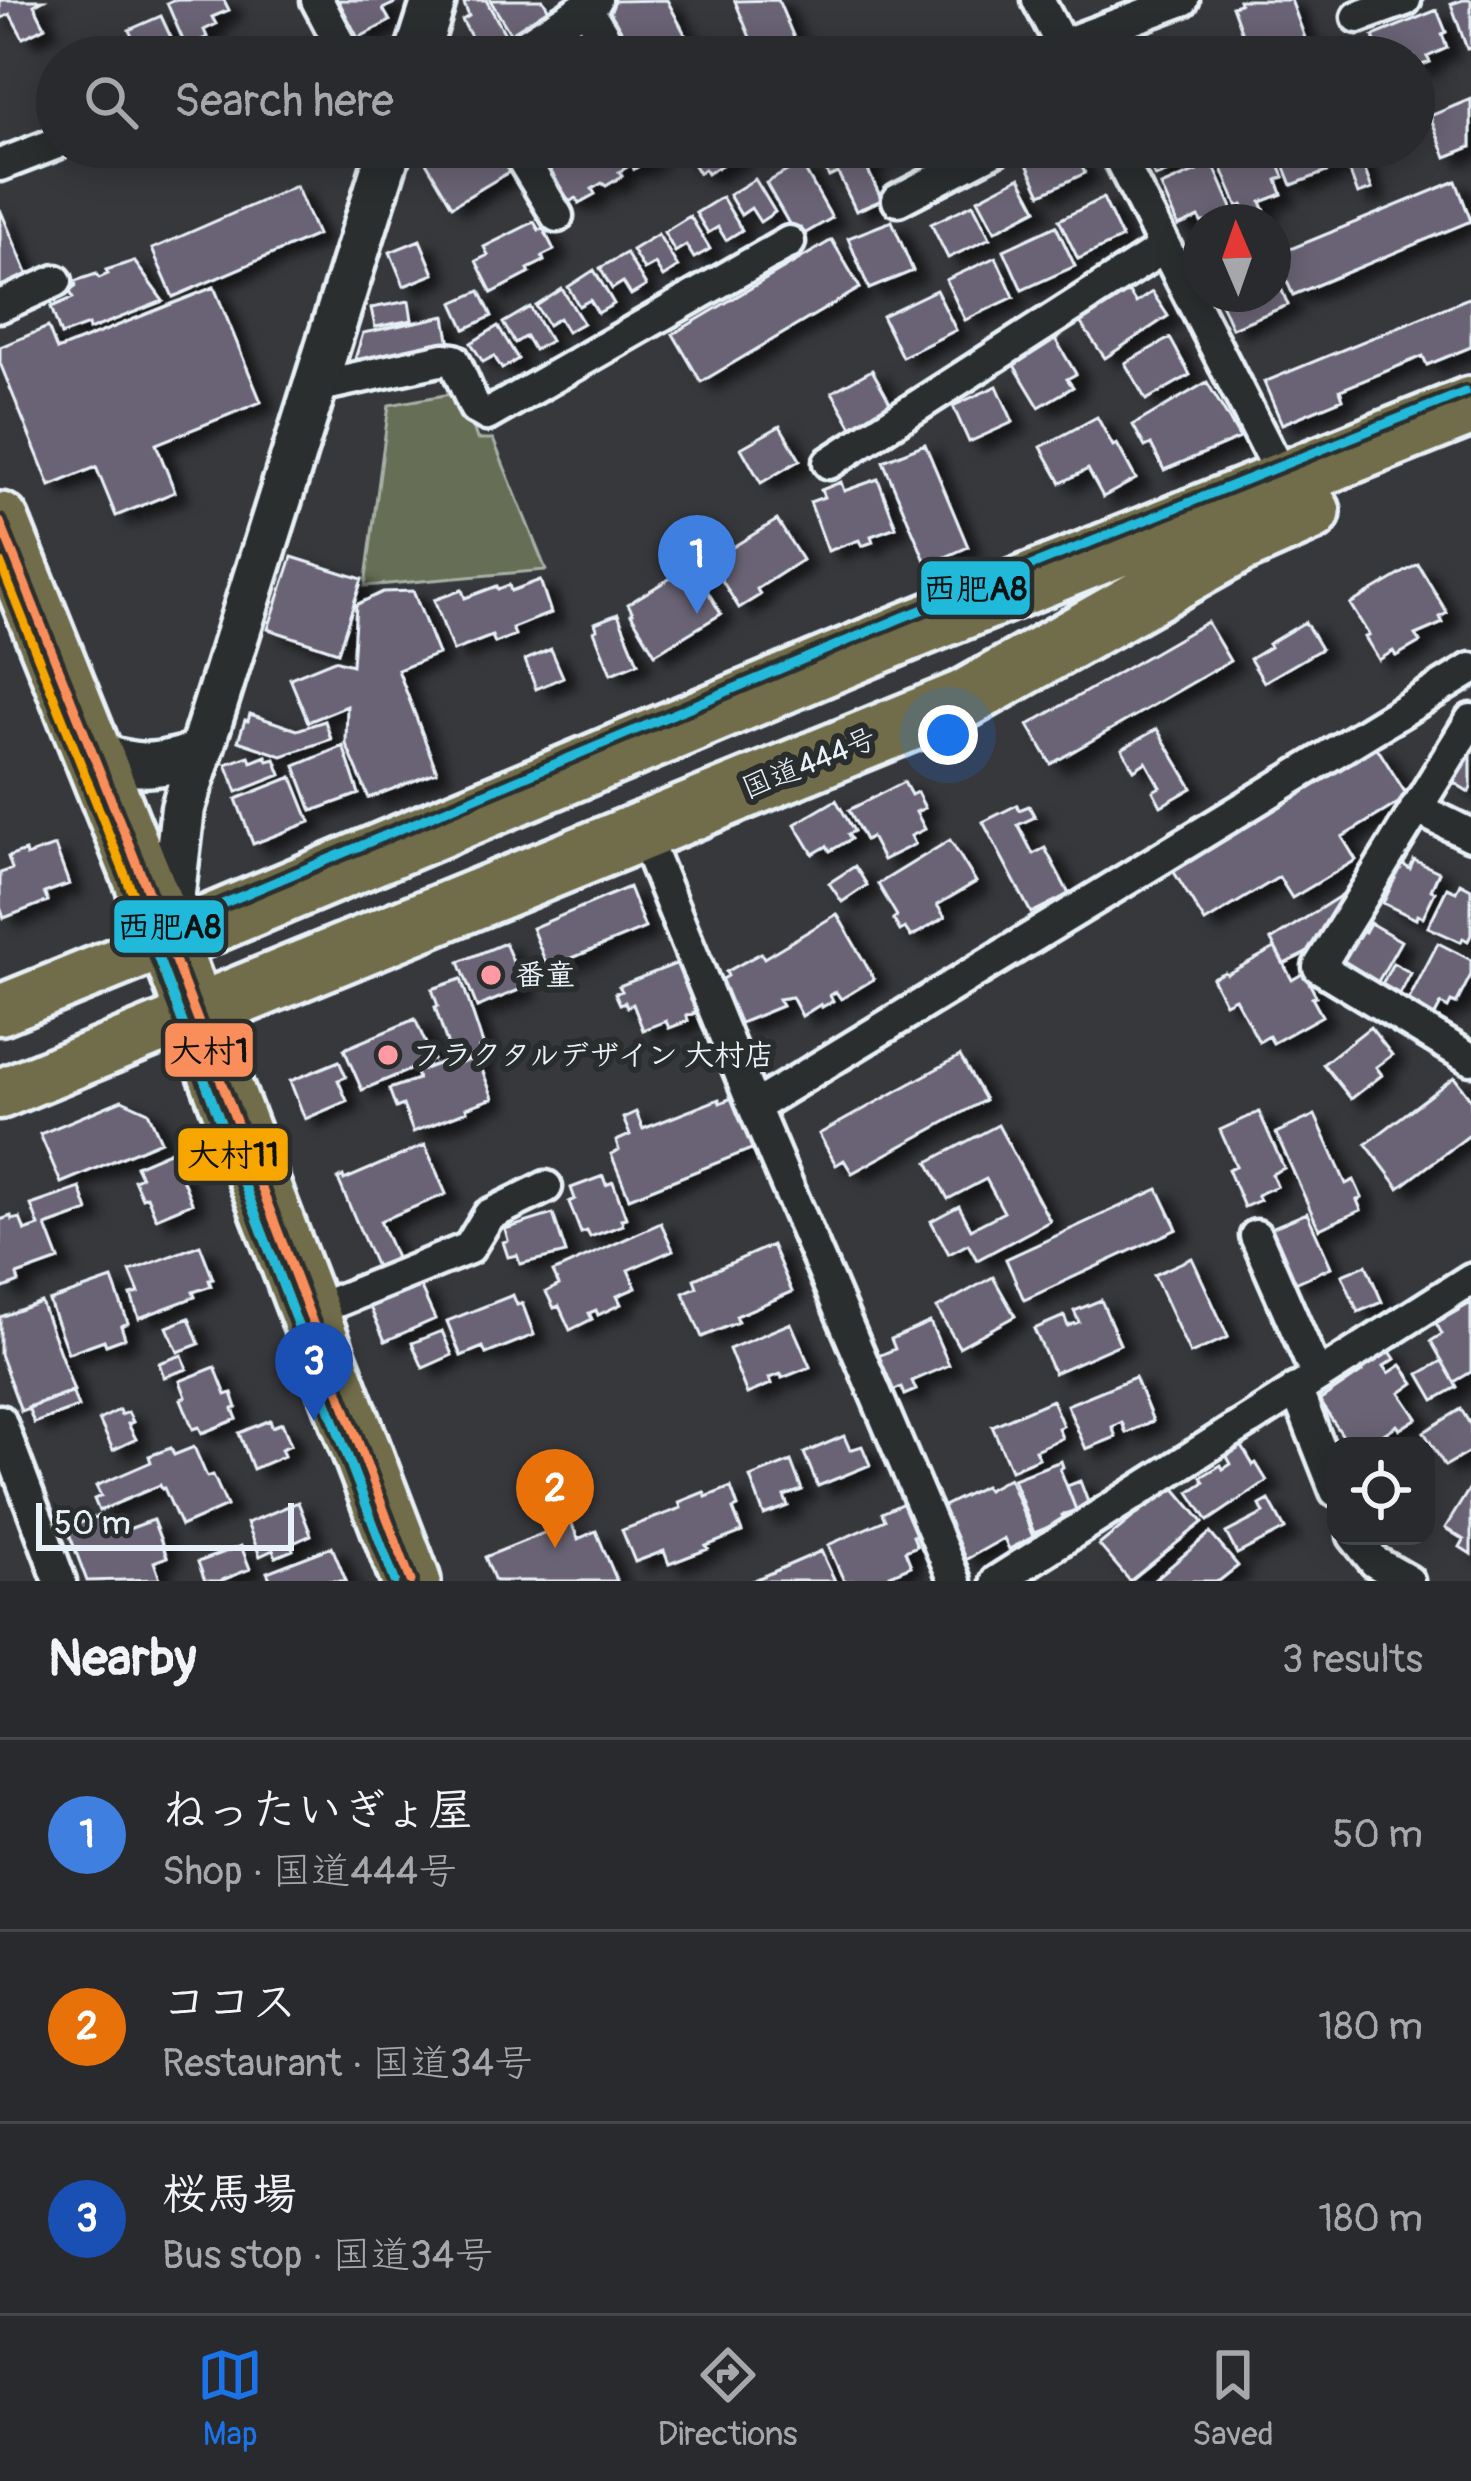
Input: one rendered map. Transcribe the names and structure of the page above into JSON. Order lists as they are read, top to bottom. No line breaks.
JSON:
{"streets":{"highway":["国道444号"]},"places":["番童","フラクタルデザイン 大村店"],"lines":["transit line 西肥A8","transit line 大村1","transit line 大村11"],"scale_bar":"50 m","north":"top","page":{"search":"Search here","pins":["1","3","2"],"scale":"50 m","heading":["Nearby","3 results"],"list":[{"mark":"1","name":"ねったいぎょ屋","note":"Shop · 国道444号","value":"50 m"},{"mark":"2","name":"ココス","note":"Restaurant · 国道34号","value":"180 m"},{"mark":"3","name":"桜馬場","note":"Bus stop · 国道34号","value":"180 m"}],"nav":["Map","Directions","Saved"]}}
